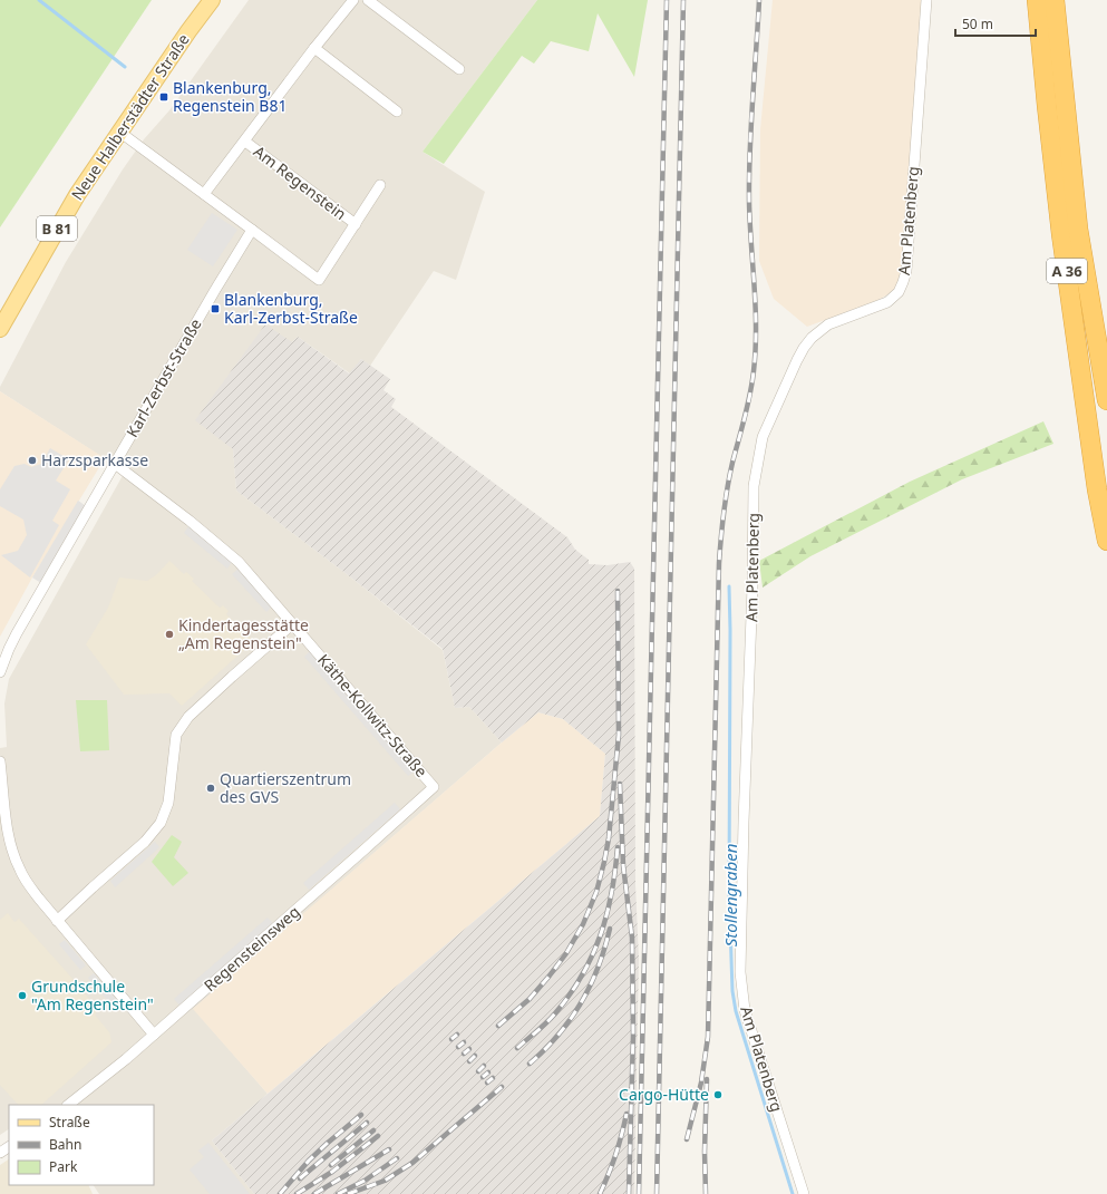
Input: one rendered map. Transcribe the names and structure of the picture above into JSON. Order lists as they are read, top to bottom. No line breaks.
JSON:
{"streets":{"highway":["A 36"],"main road":["Neue Halberstädter Straße","B 81"],"street":["Am Regenstein","Am Platenberg","Karl-Zerbst-Straße","Käthe-Kollwitz-Straße","Regensteinsweg"]},"crossings":[["Am Regenstein","Karl-Zerbst-Straße"],["Karl-Zerbst-Straße","Käthe-Kollwitz-Straße"],["Käthe-Kollwitz-Straße","Regensteinsweg"]],"water":["Stollengraben"],"places":{"transit":["Blankenburg, Regenstein B81","Blankenburg, Karl-Zerbst-Straße"],"other":["Harzsparkasse","Kindertagesstätte „Am Regenstein\"","Quartierszentrum des GVS","Grundschule \"Am Regenstein\"","Cargo-Hütte"]},"legend":["Straße","Bahn","Park"],"scale_bar":"50 m"}
